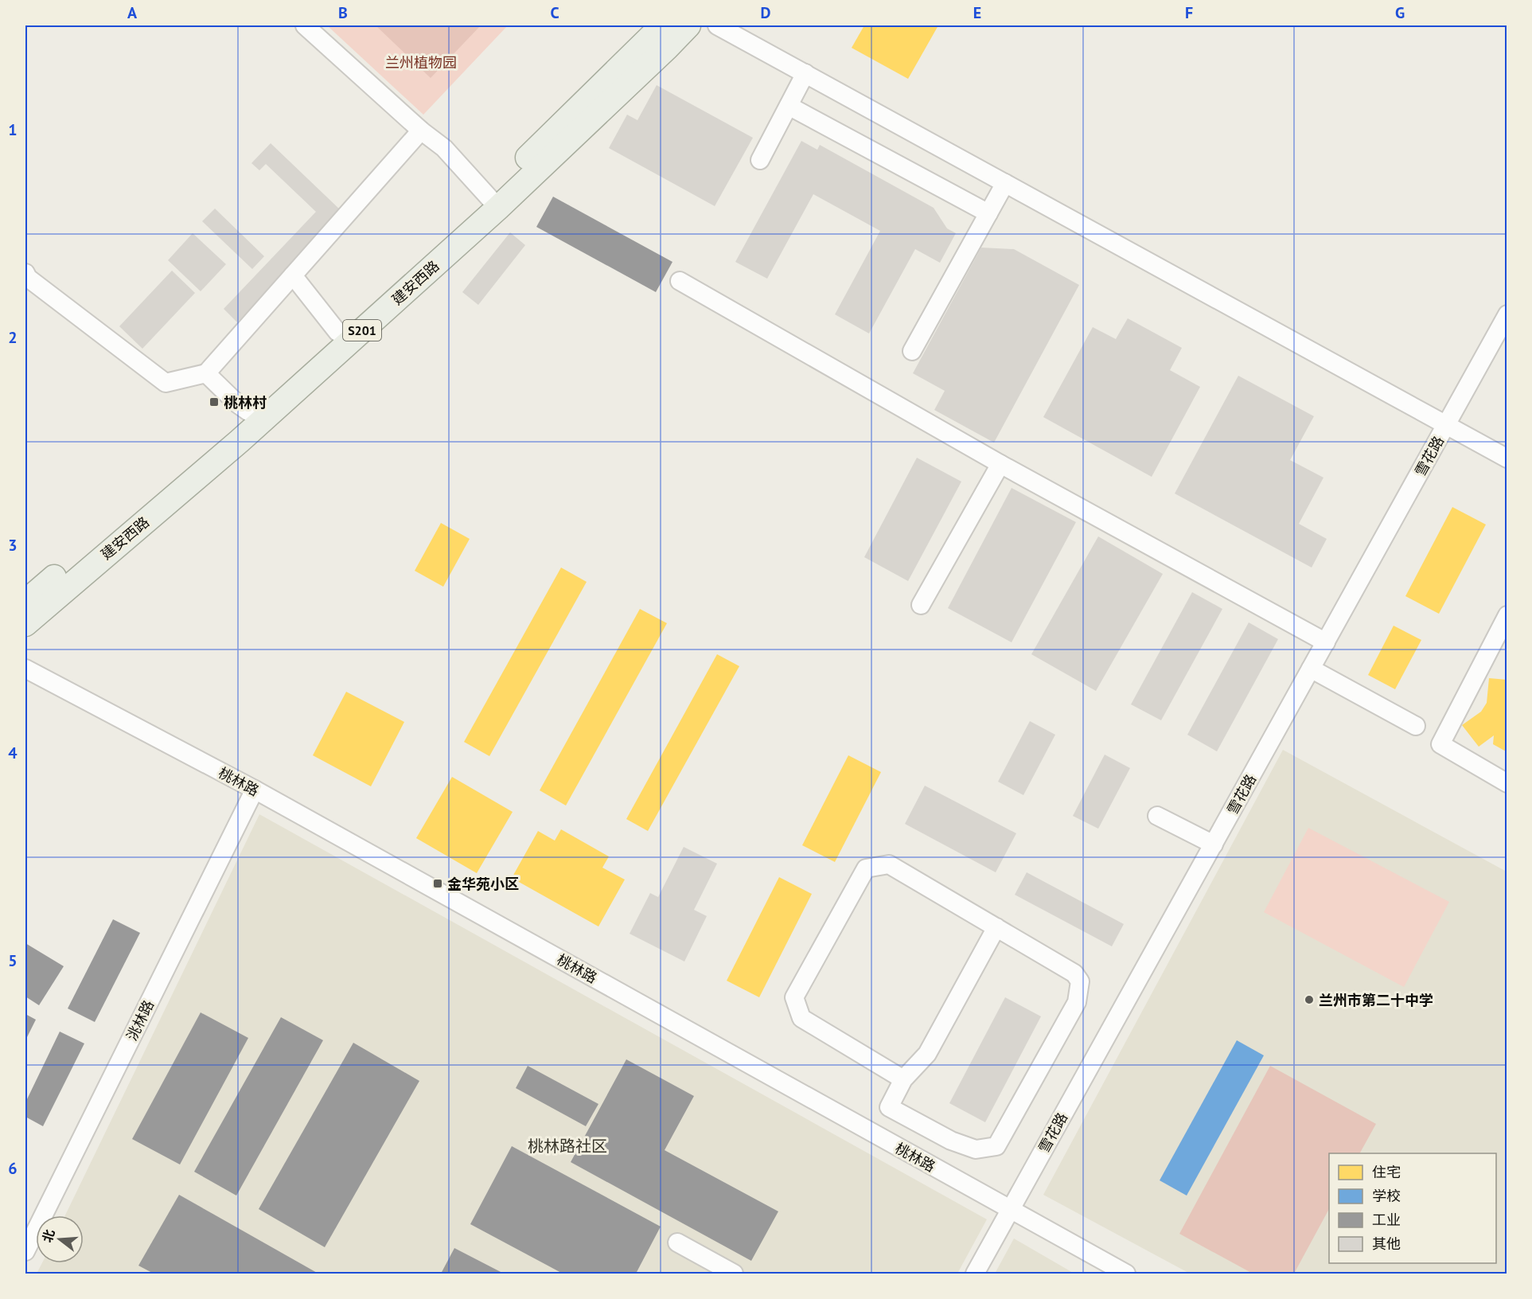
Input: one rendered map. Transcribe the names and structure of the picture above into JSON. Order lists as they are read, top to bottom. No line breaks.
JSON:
{"streets":{"main road":["建安西路","S201"],"street":["雪花路","桃林路","洮林路"]},"crossings":[["雪花路","桃林路"],["桃林路","洮林路"]],"districts":["桃林路社区"],"parks":["兰州植物园"],"places":{"transit":["桃林村","金华苑小区"],"other":["兰州市第二十中学"]},"legend":["住宅","学校","工业","其他"],"north":"left","grid":{"columns":["A","B","C","D","E","F","G"],"rows":["1","2","3","4","5","6"]}}
